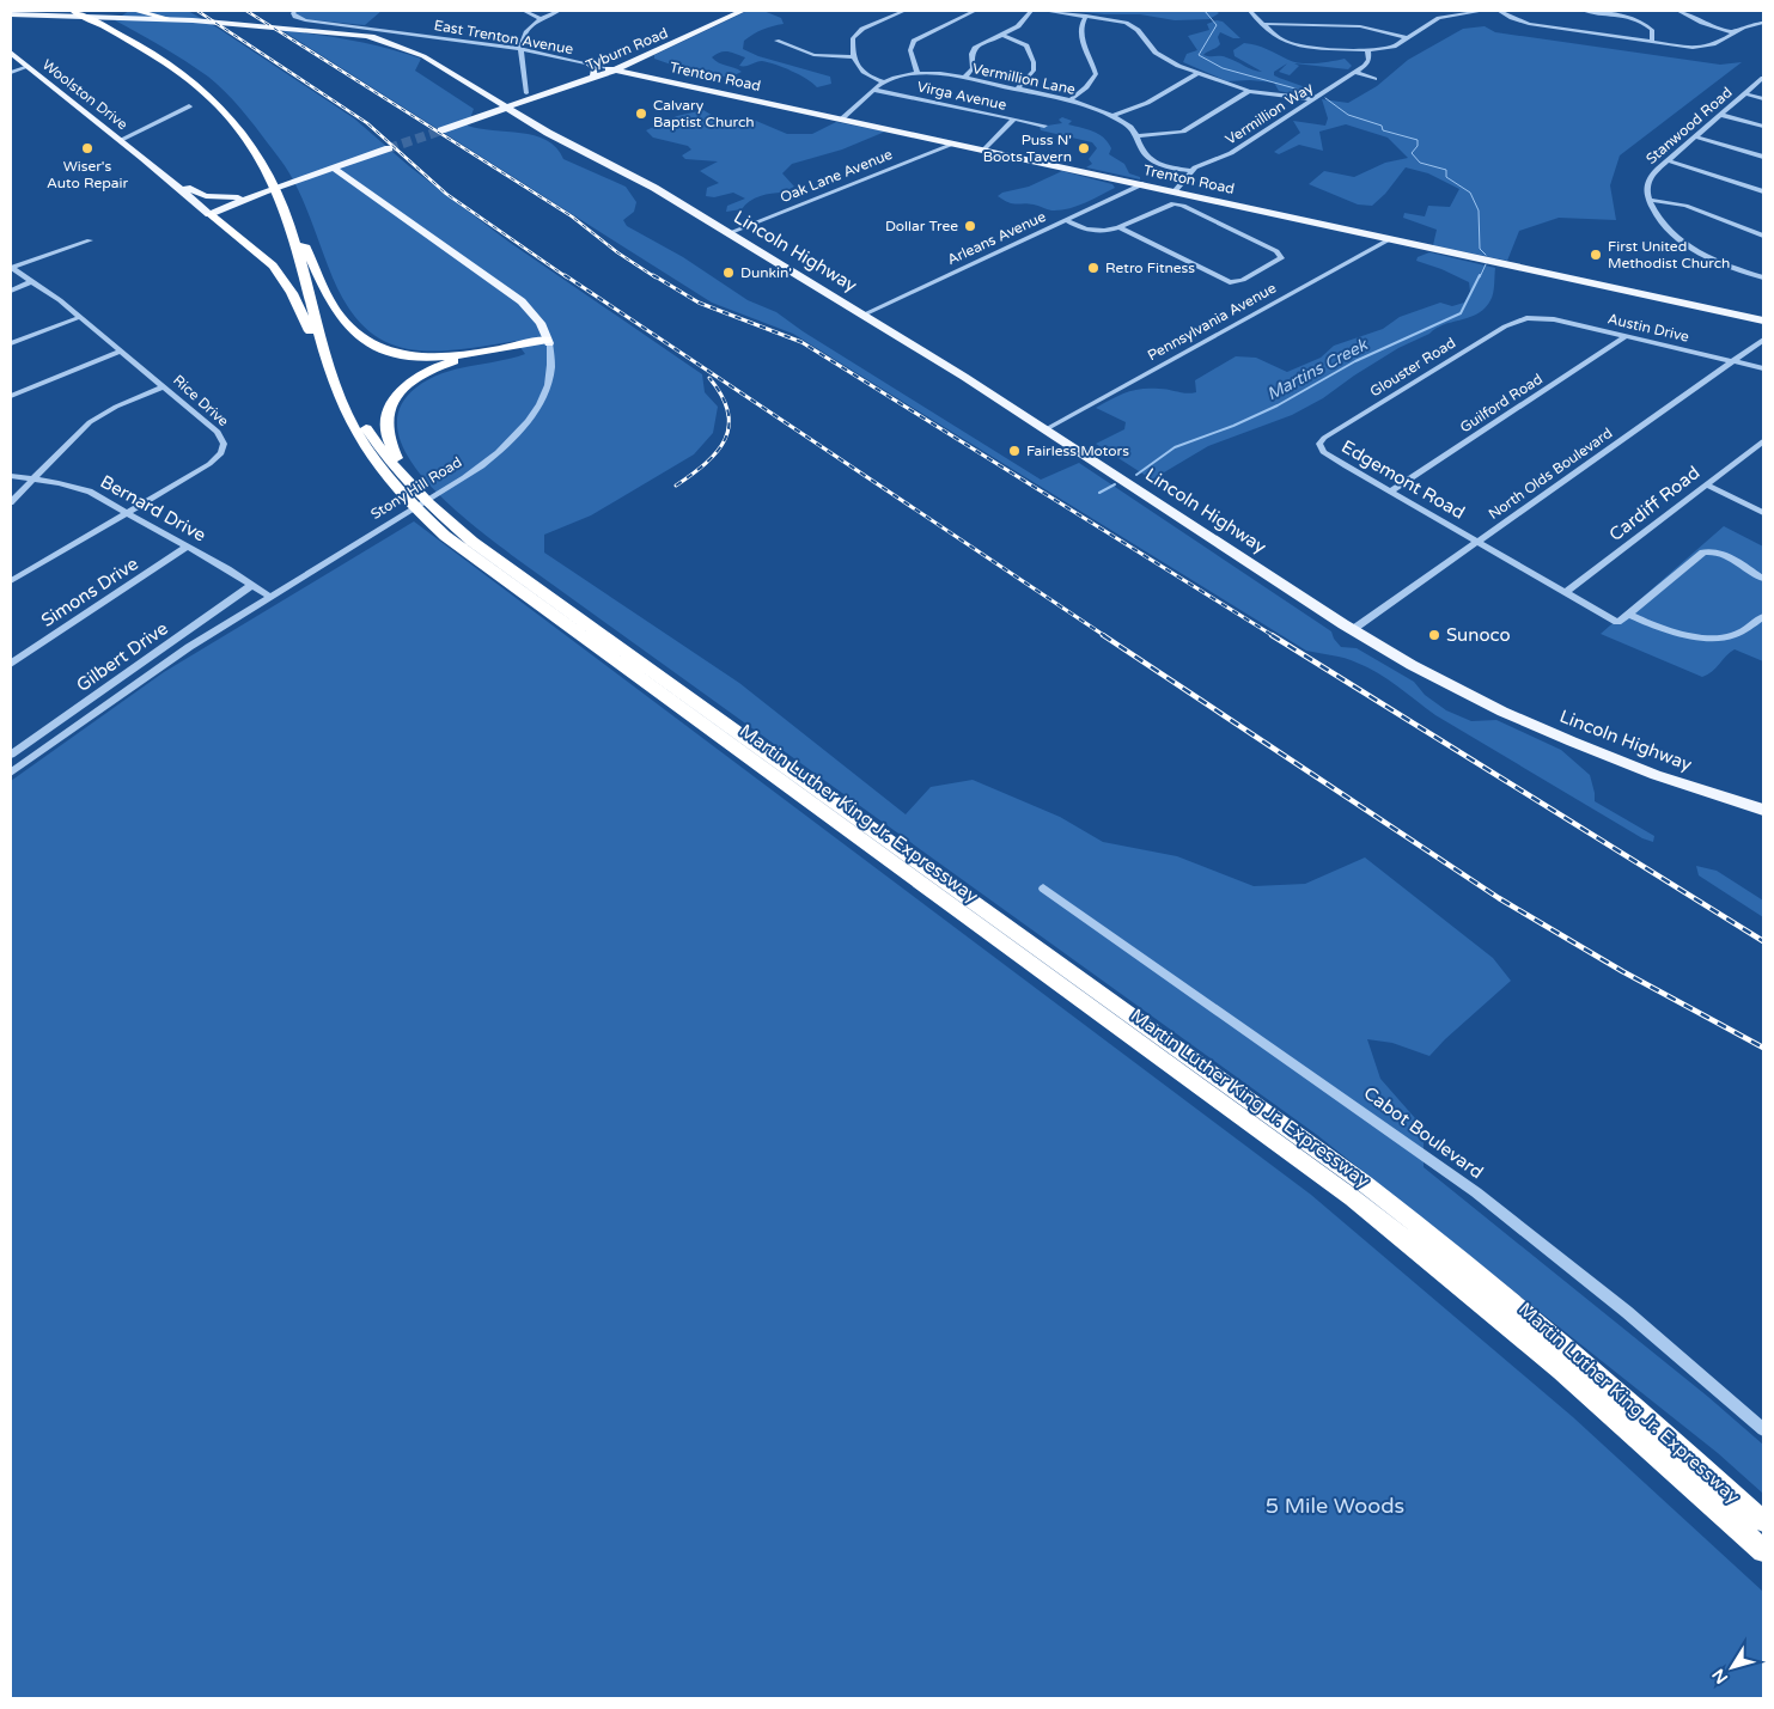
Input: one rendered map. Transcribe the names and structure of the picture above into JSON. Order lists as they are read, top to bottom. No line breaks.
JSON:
{"streets":{"highway":["Martin Luther King Jr. Expressway"],"main road":["Tyburn Road","Trenton Road","Woolston Drive","Lincoln Highway","Stony Hill Road"],"street":["East Trenton Avenue","Vermillion Lane","Virga Avenue","Vermillion Way","Stanwood Road","Oak Lane Avenue","Arleans Avenue","Pennsylvania Avenue","Austin Drive","Glouster Road","Rice Drive","Guilford Road","North Olds Boulevard","Edgemont Road","Cardiff Road","Bernard Drive","Simons Drive","Gilbert Drive","Cabot Boulevard"]},"crossings":[["East Trenton Avenue","Tyburn Road"],["East Trenton Avenue","Trenton Road"],["Tyburn Road","Trenton Road"],["Tyburn Road","Lincoln Highway"],["Trenton Road","Vermillion Lane"],["Trenton Road","Vermillion Way"],["Trenton Road","Oak Lane Avenue"],["Trenton Road","Arleans Avenue"],["Trenton Road","Pennsylvania Avenue"],["Vermillion Lane","Virga Avenue"],["Vermillion Lane","Vermillion Way"],["Woolston Drive","Stony Hill Road"],["Oak Lane Avenue","Lincoln Highway"],["Arleans Avenue","Lincoln Highway"],["Lincoln Highway","Pennsylvania Avenue"],["Lincoln Highway","North Olds Boulevard"],["Austin Drive","Glouster Road"],["Austin Drive","Guilford Road"],["Austin Drive","North Olds Boulevard"],["Glouster Road","Edgemont Road"],["Rice Drive","Bernard Drive"],["Guilford Road","Edgemont Road"],["North Olds Boulevard","Edgemont Road"],["Edgemont Road","Cardiff Road"],["Stony Hill Road","Bernard Drive"],["Bernard Drive","Simons Drive"],["Bernard Drive","Gilbert Drive"]],"water":["Martins Creek"],"parks":["5 Mile Woods"],"places":["Calvary Baptist Church","Wiser's Auto Repair","Puss N' Boots Tavern","Dollar Tree","First United Methodist Church","Retro Fitness","Dunkin'","Fairless Motors","Sunoco"],"north":"bottom left"}
